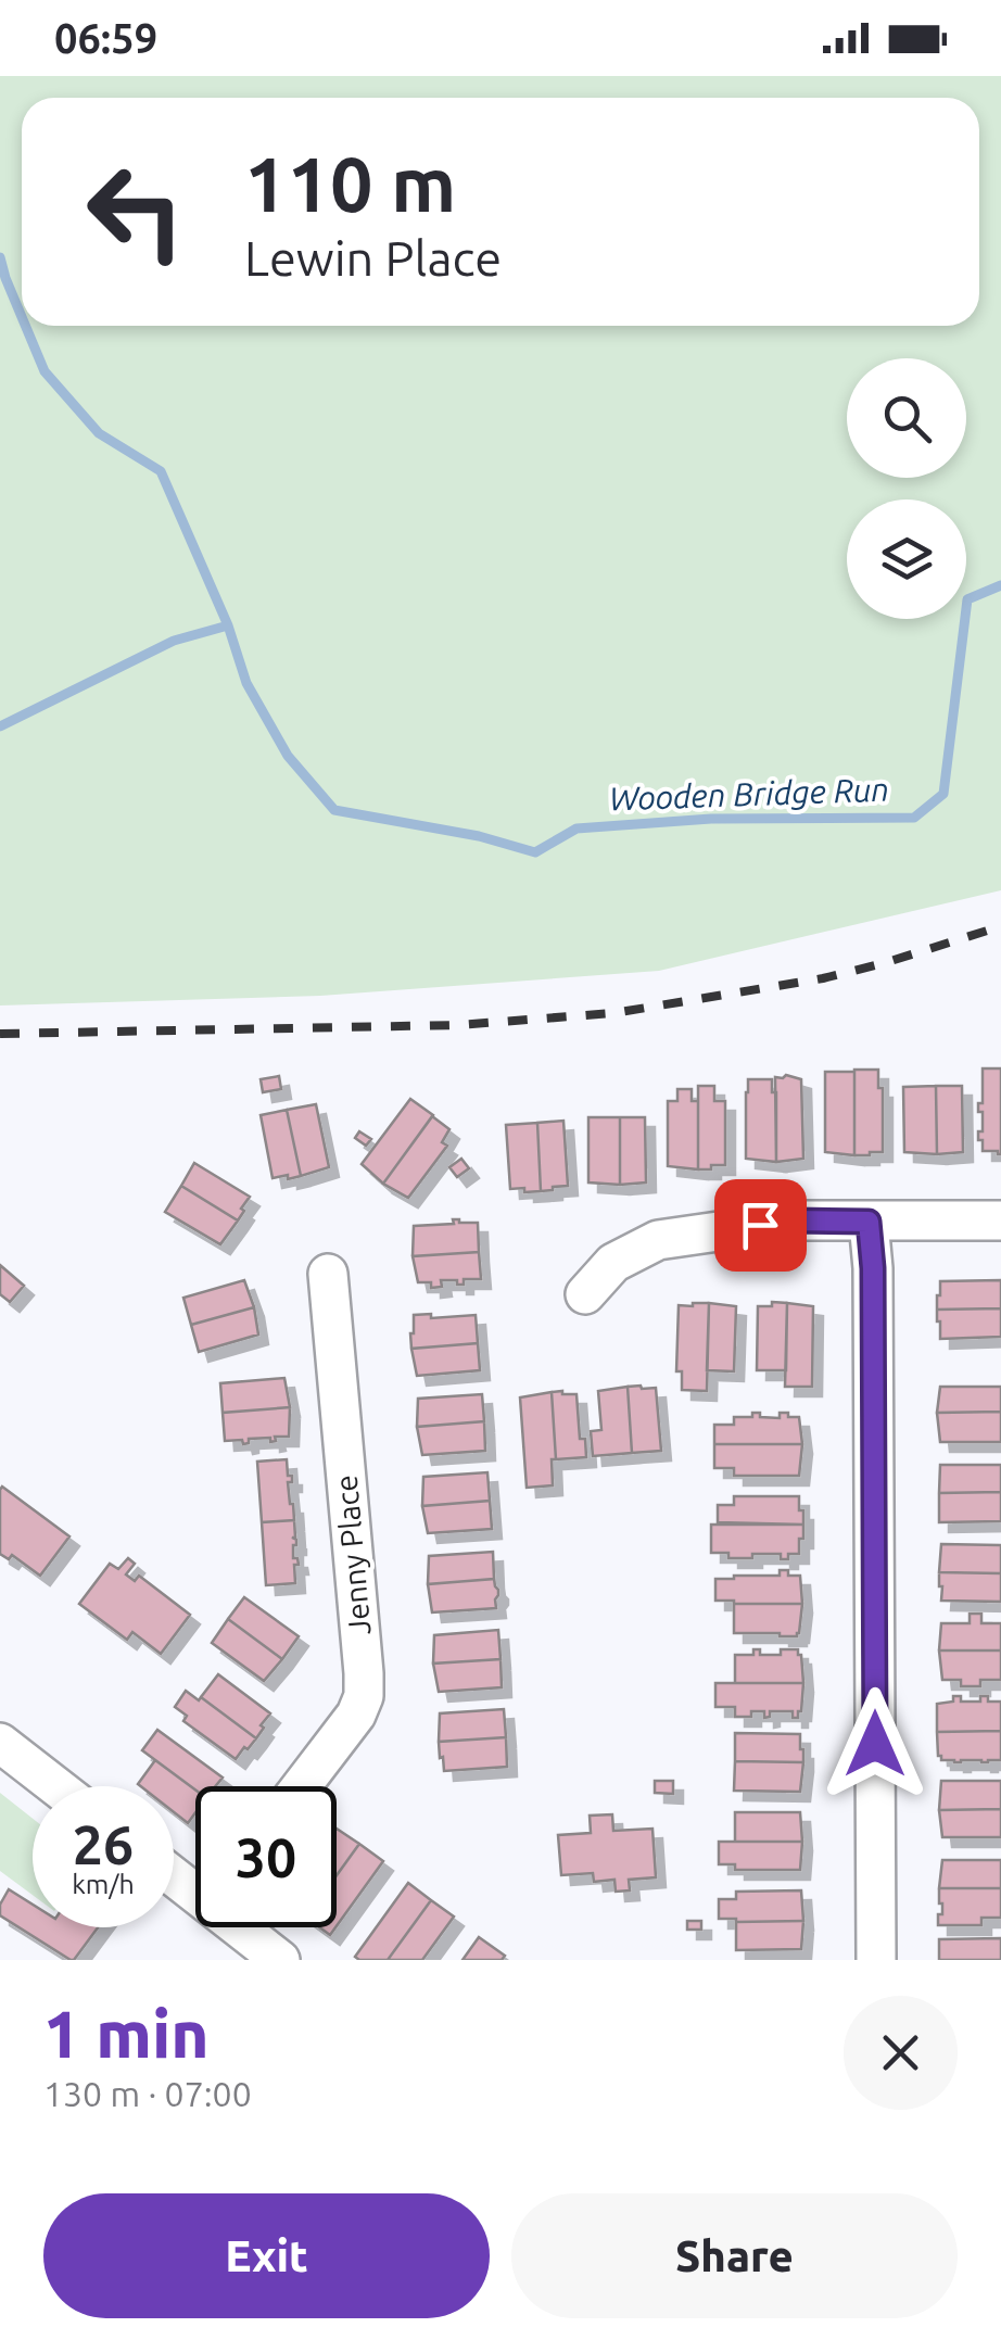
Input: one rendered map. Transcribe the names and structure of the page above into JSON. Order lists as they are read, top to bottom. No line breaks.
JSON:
{"streets":{"street":["Jenny Place"]},"water":["Wooden Bridge Run"],"page":{"status":"06:59","turn":["110 m","Lewin Place"],"speed":"26 km/h","limit":"30","heading":["1 min","130 m · 07:00"],"buttons":["Exit","Share"]}}
